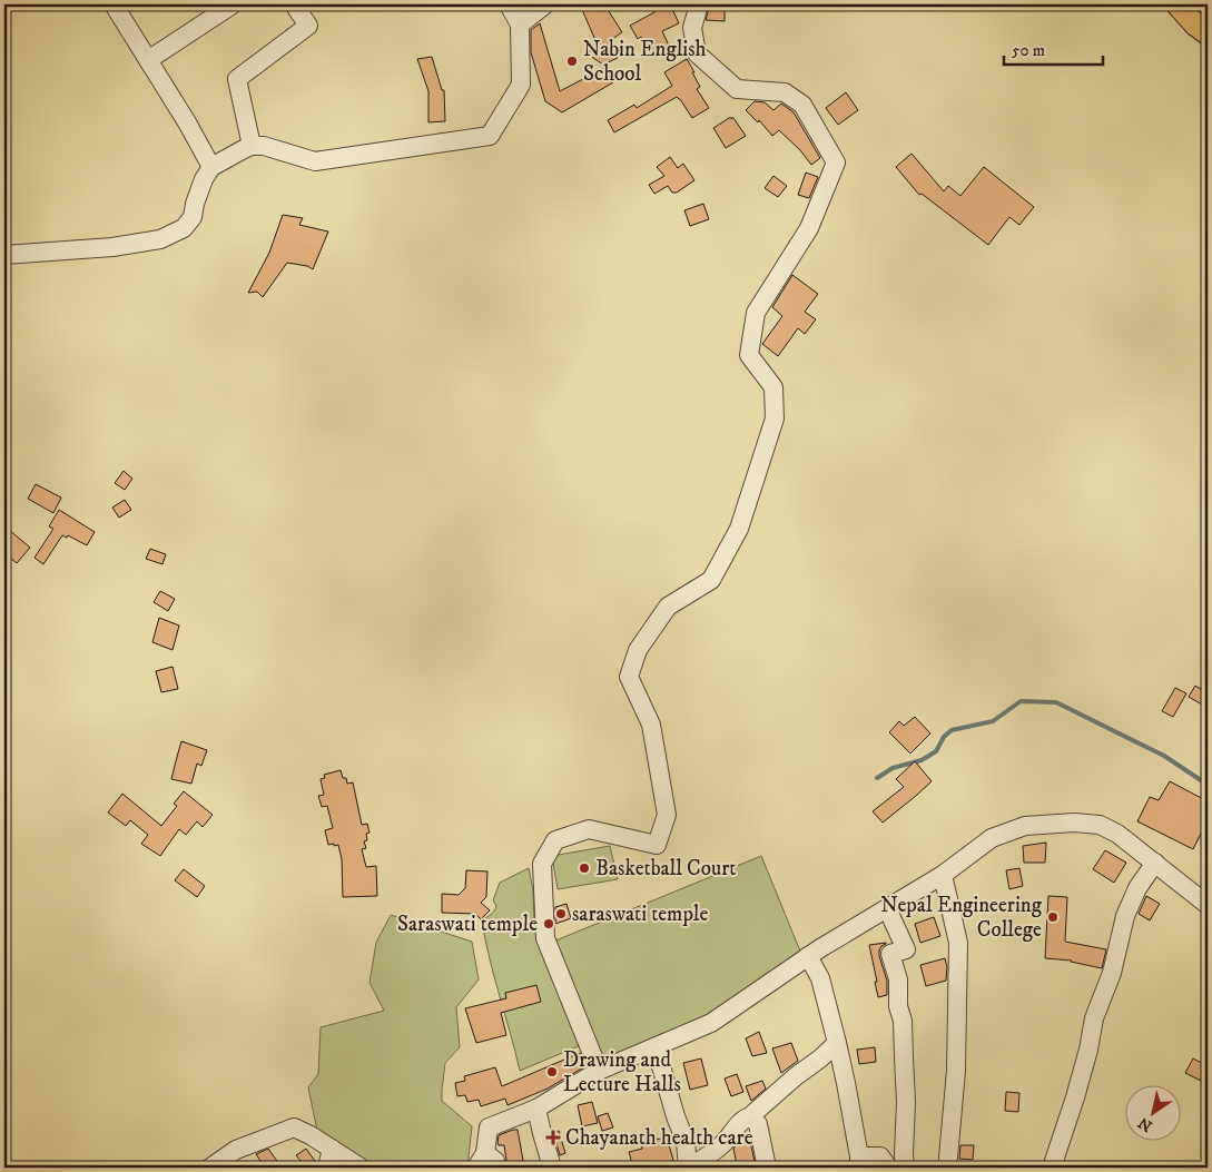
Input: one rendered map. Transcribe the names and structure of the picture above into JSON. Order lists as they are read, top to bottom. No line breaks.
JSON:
{"places":{"other":["Nabin English School","Basketball Court","saraswati temple","Nepal Engineering College","Saraswati temple","Drawing and Lecture Halls"],"health":["Chayanath health care"]},"scale_bar":"50 m","north":"bottom left"}
